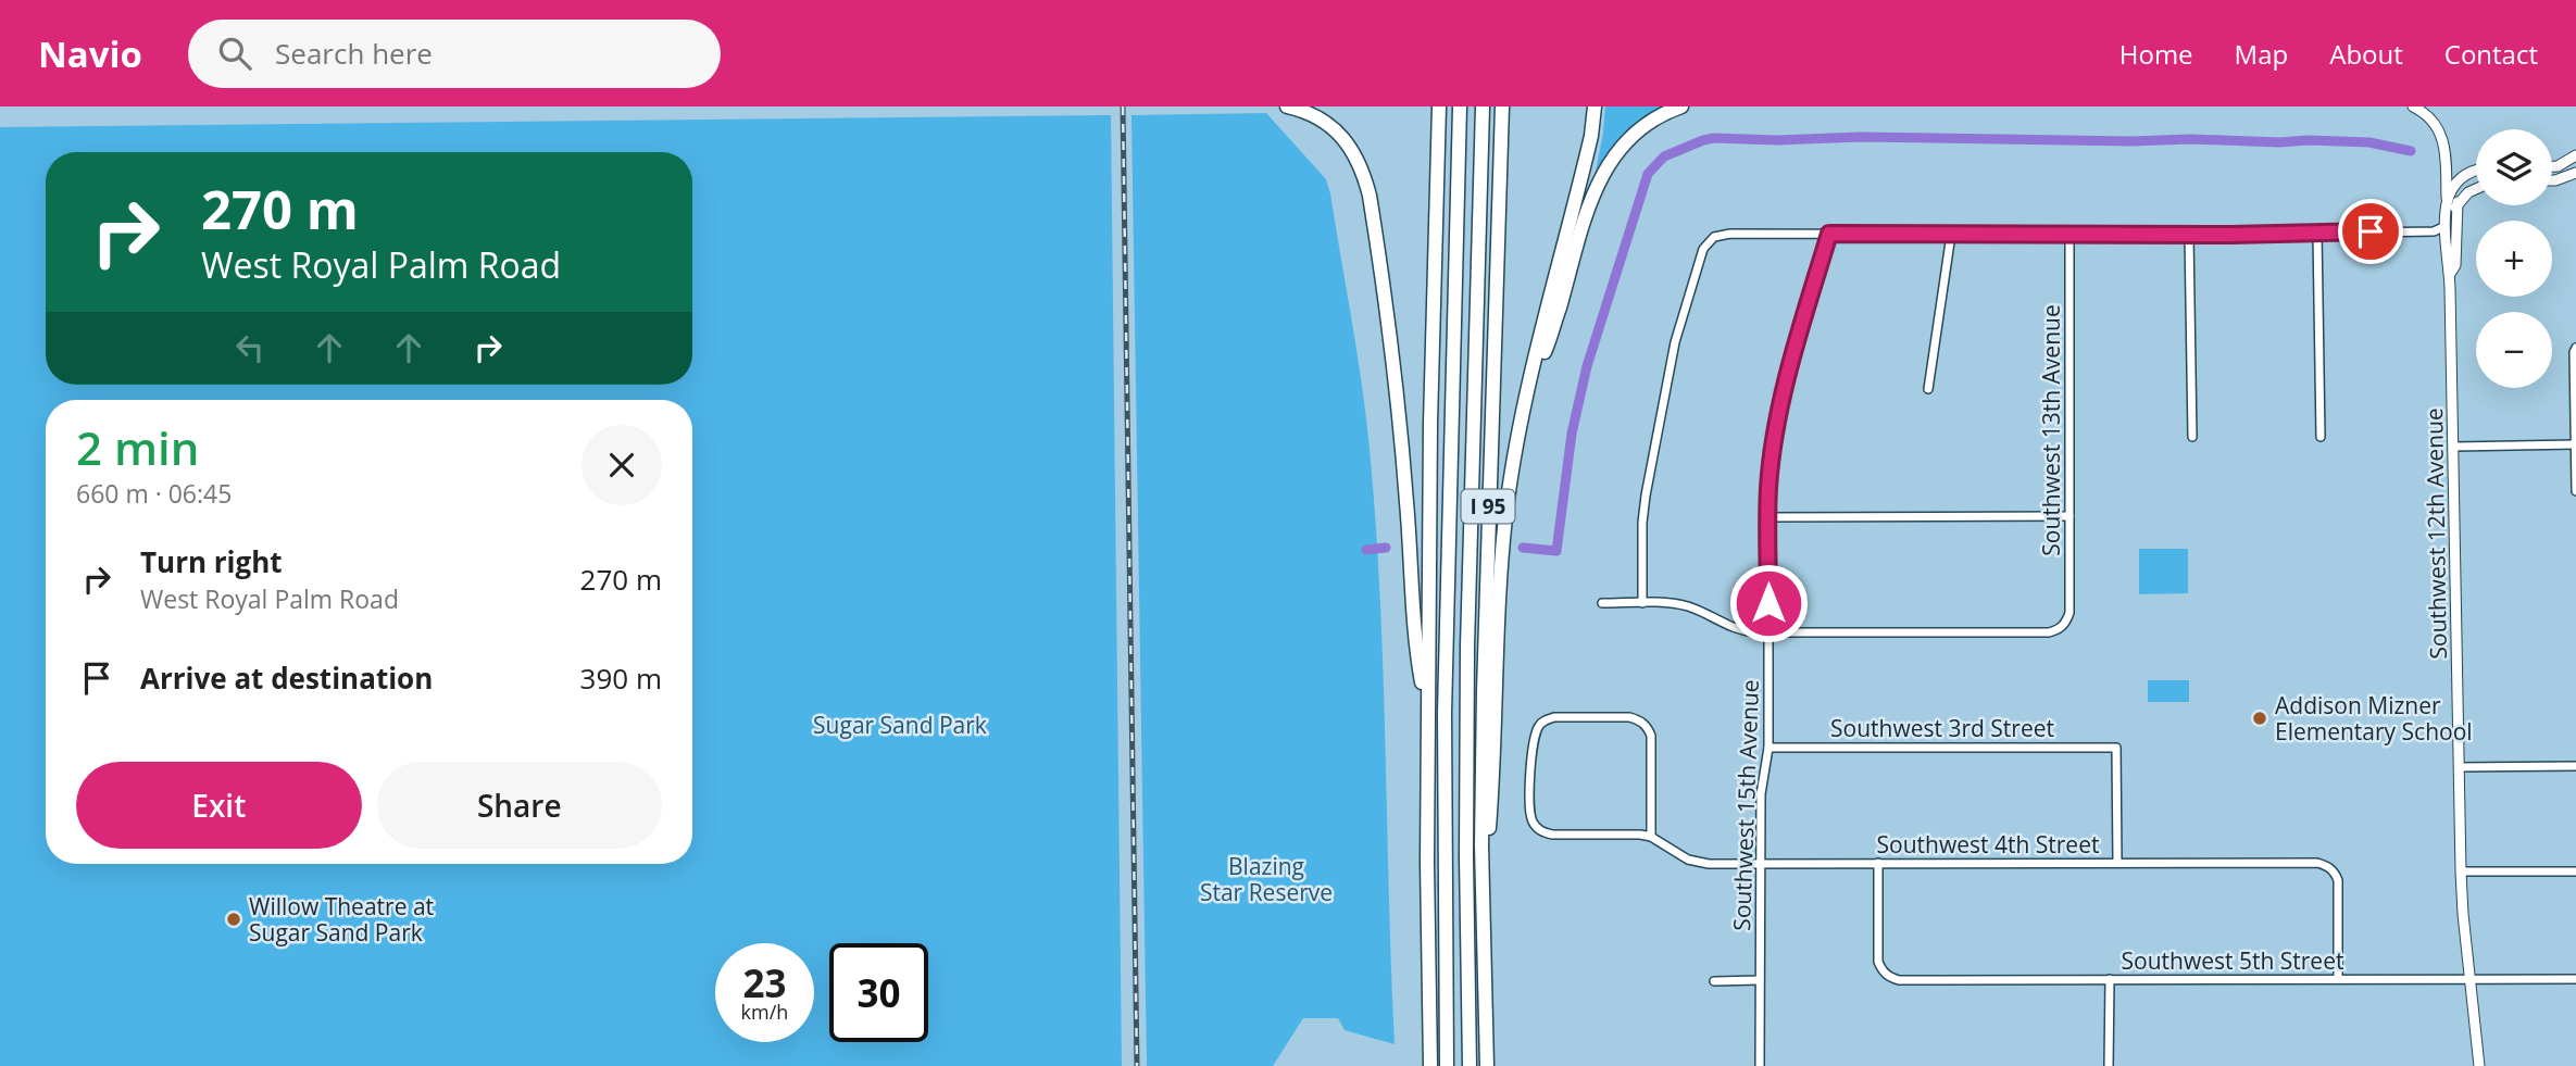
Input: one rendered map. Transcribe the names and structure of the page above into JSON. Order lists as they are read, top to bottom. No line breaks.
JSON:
{"streets":{"highway":["I 95"],"street":["Southwest 13th Avenue","Southwest 12th Avenue","Southwest 3rd Street","Southwest 15th Avenue","Southwest 4th Street","Southwest 5th Street"]},"crossings":[["Southwest 13th Avenue","Southwest 15th Avenue"],["Southwest 12th Avenue","Southwest 5th Street"],["Southwest 3rd Street","Southwest 15th Avenue"],["Southwest 3rd Street","Southwest 4th Street"],["Southwest 15th Avenue","Southwest 4th Street"],["Southwest 4th Street","Southwest 5th Street"]],"parks":["Sugar Sand Park","Blazing Star Reserve"],"places":["Addison Mizner Elementary School","Willow Theatre at Sugar Sand Park"],"page":{"header":"Navio","search":"Search here","nav":["Home","Map","About","Contact"],"map_buttons":["+","−"],"turn":["270 m","West Royal Palm Road"],"heading":["2 min","660 m · 06:45"],"list":[{"name":"Turn right","note":"West Royal Palm Road","value":"270 m"},{"name":"Arrive at destination","value":"390 m"}],"buttons":["Exit","Share"],"speed":"23 km/h","limit":"30"}}
